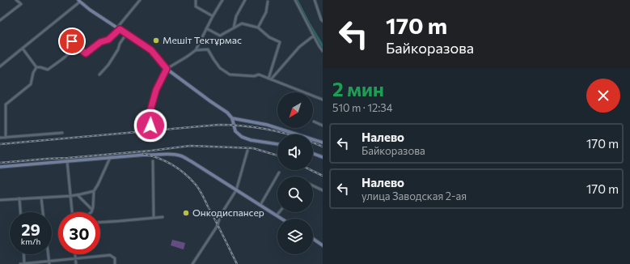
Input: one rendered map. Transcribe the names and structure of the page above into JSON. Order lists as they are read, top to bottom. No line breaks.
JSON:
{"places":["Мешіт Тектұрмас","Онкодиспансер"],"north":"bottom left","page":{"turn":["170 m","Байкоразова"],"heading":["2 мин","510 m · 12:34"],"list":[{"name":"Налево","note":"Байкоразова","value":"170 m"},{"name":"Налево","note":"улица Заводская 2-ая","value":"170 m"}],"speed":"29 km/h","limit":"30"}}
